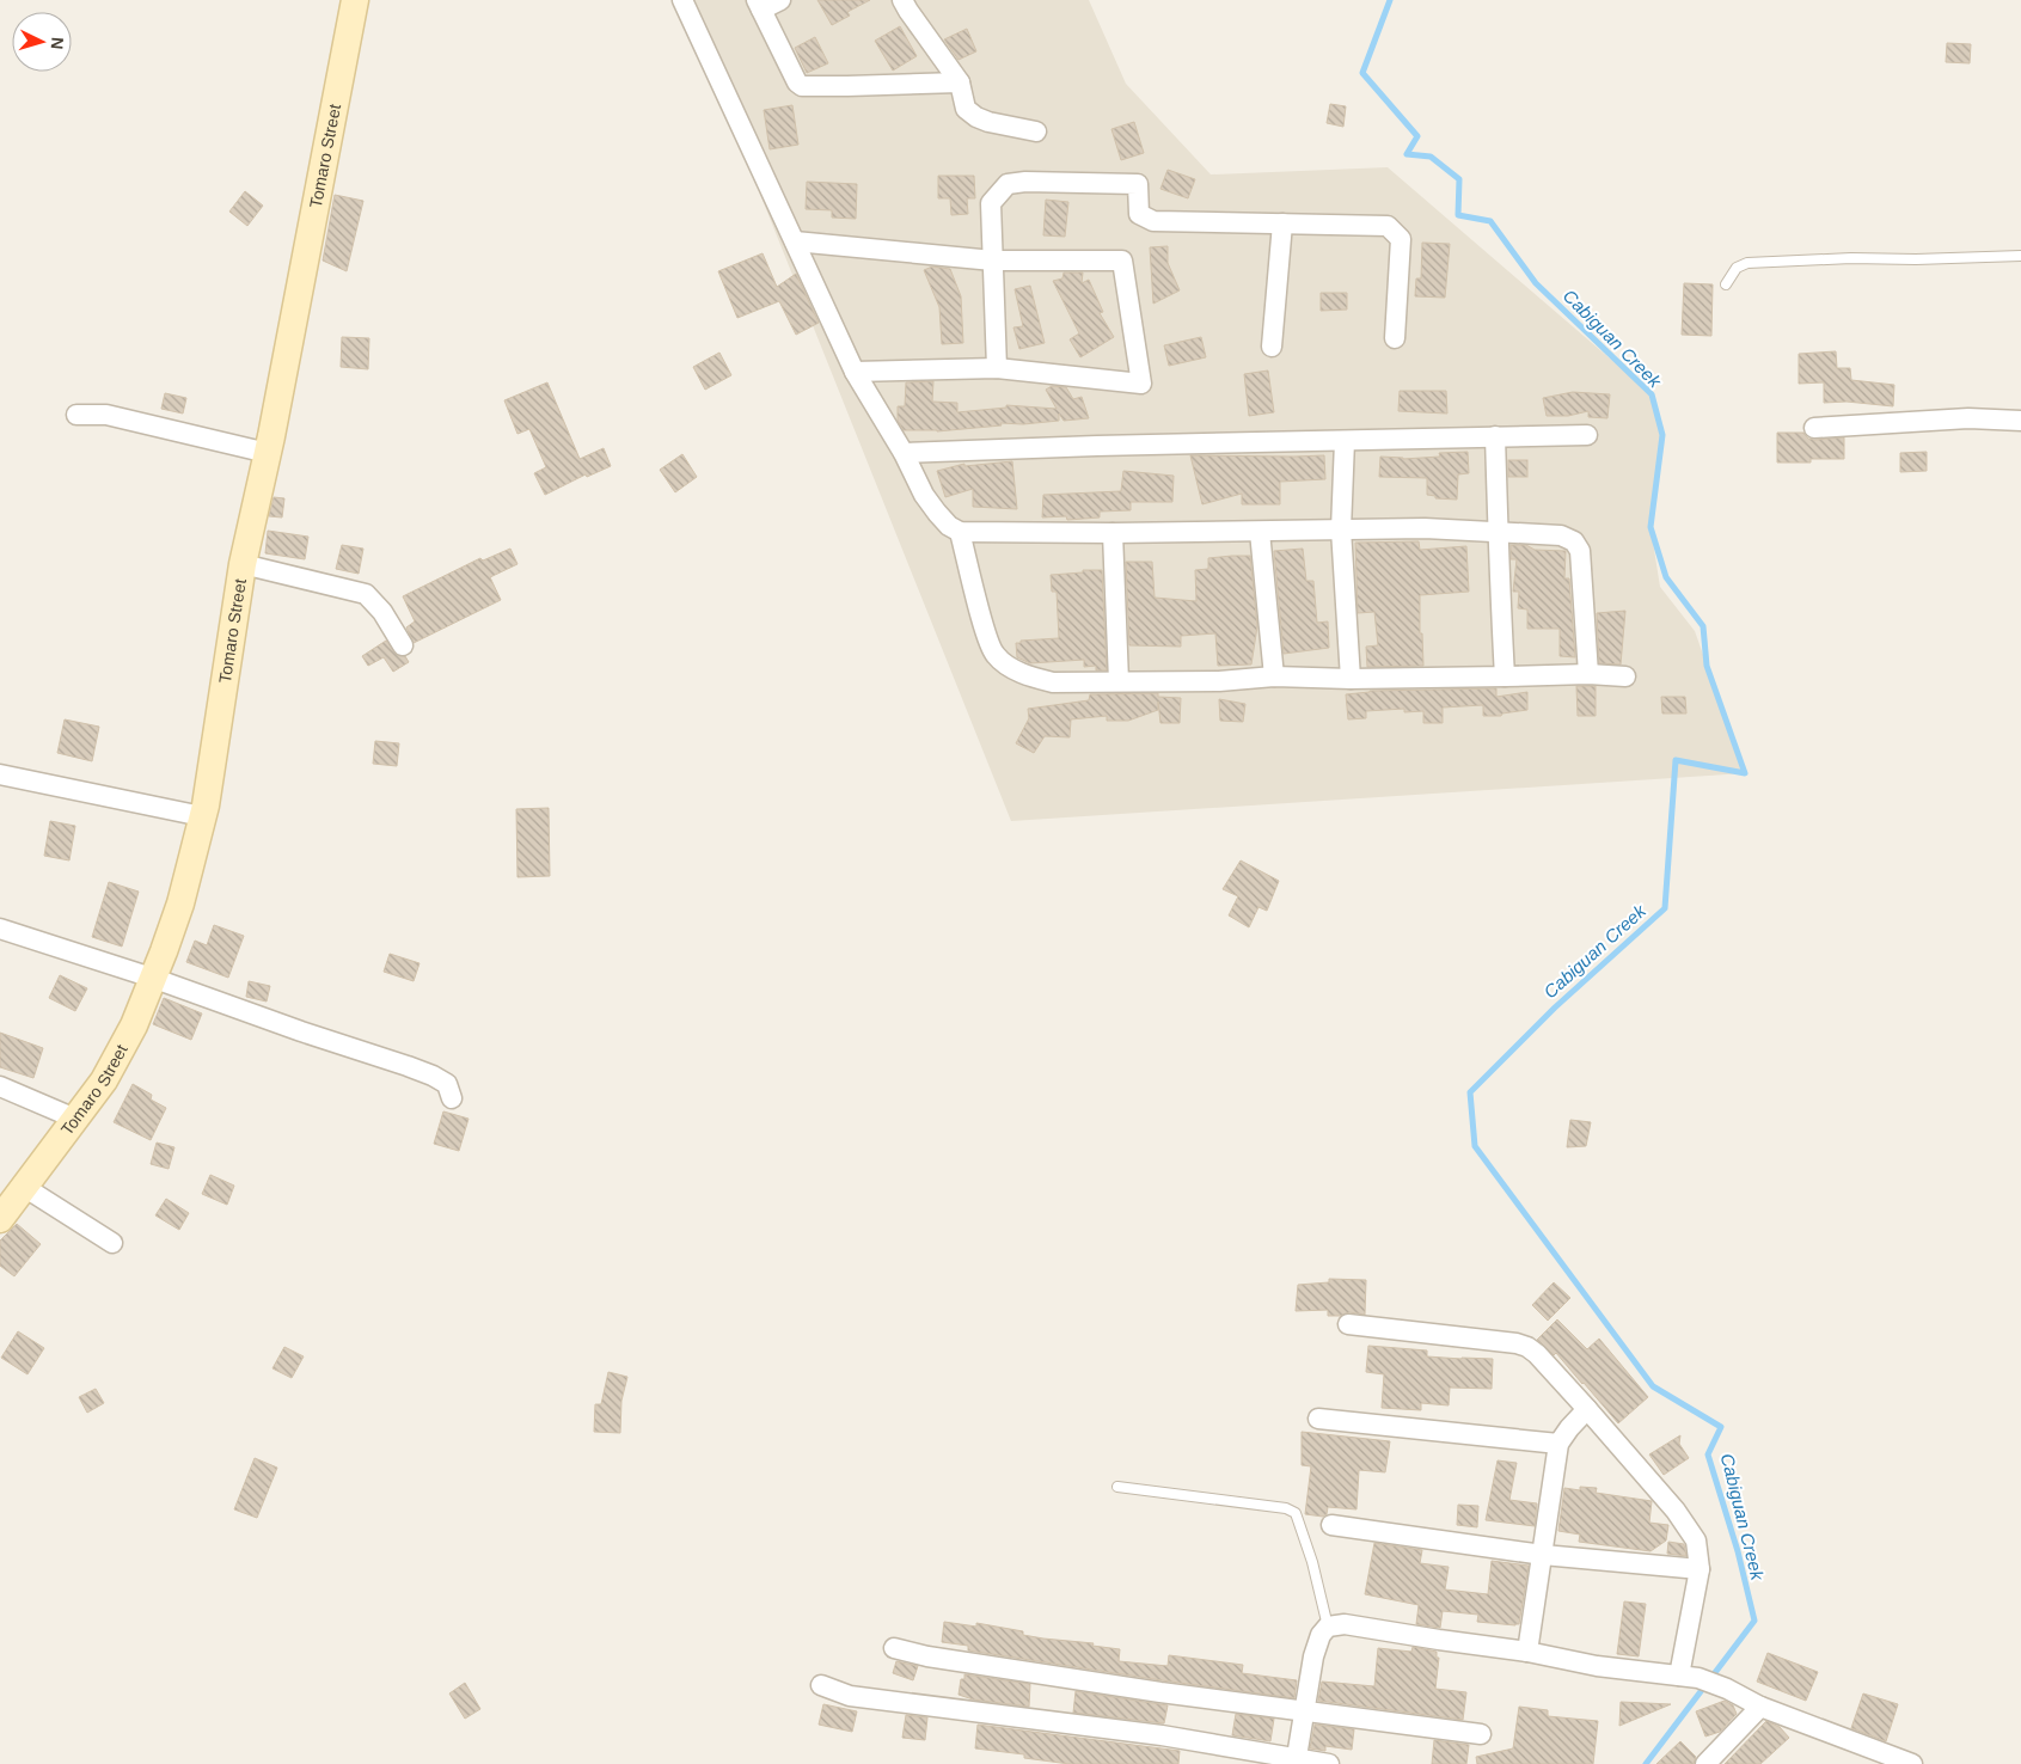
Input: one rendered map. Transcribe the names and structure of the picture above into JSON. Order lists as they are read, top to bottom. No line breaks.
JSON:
{"streets":{"street":["Tomaro Street"]},"water":["Cabiguan Creek"],"north":"right"}
